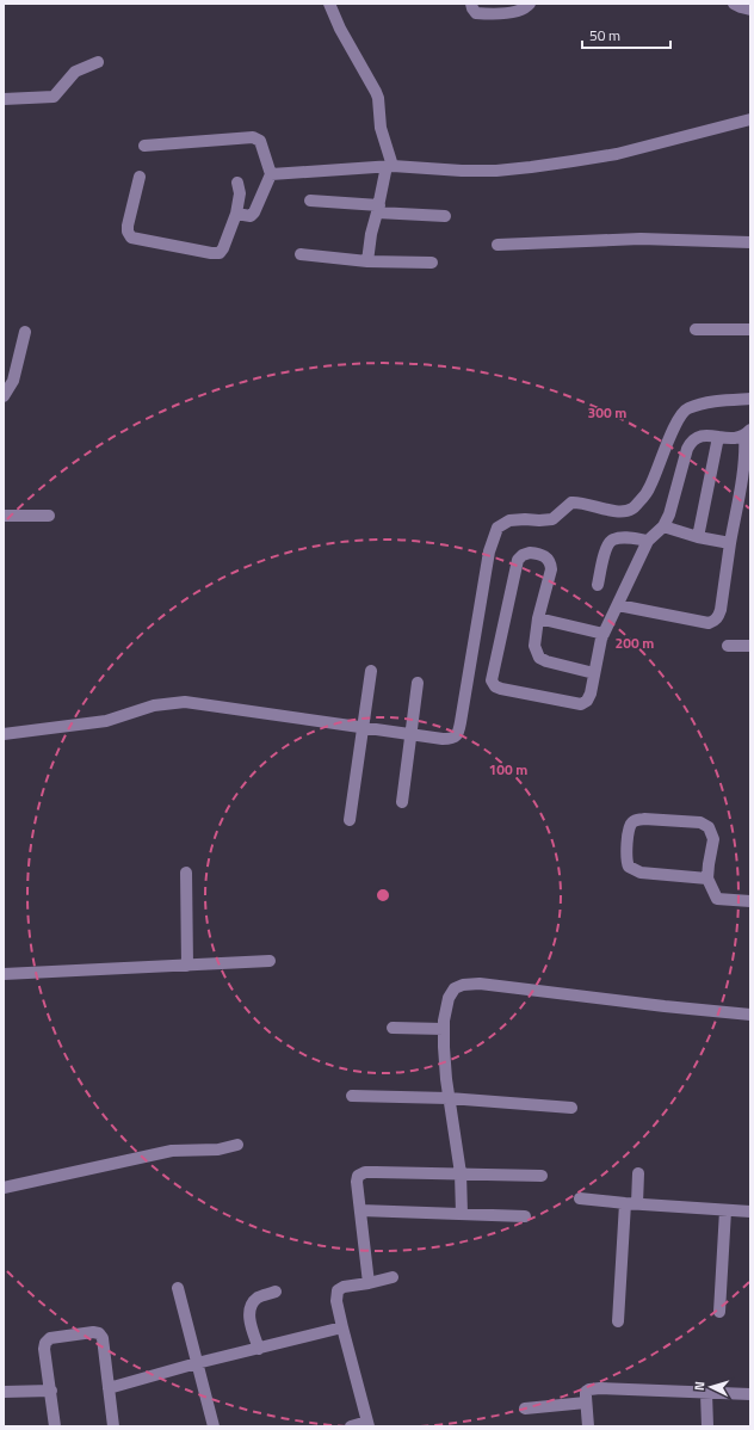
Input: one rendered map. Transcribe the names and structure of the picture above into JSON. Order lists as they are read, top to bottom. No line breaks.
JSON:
{"scale_bar":"50 m","north":"left","rings":["300 m","200 m","100 m"]}
